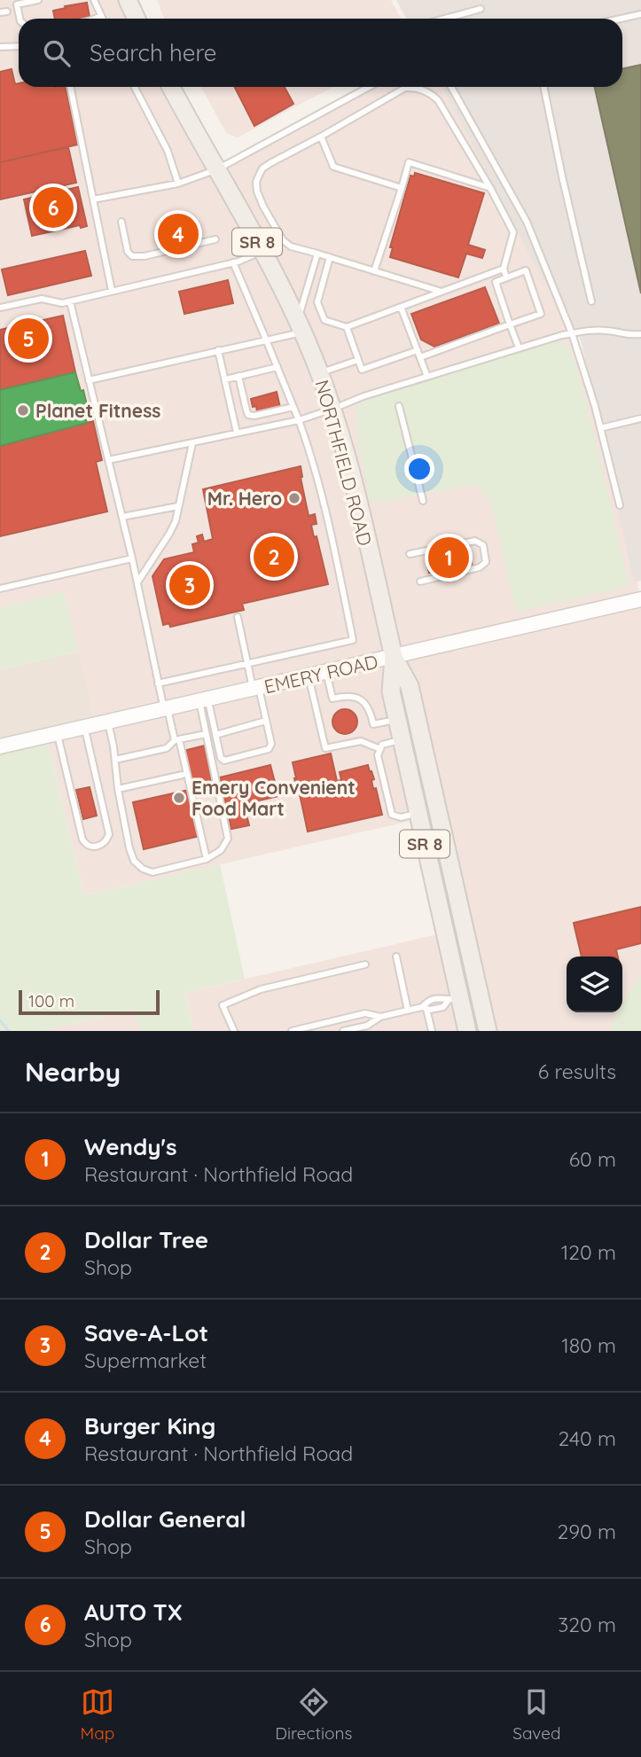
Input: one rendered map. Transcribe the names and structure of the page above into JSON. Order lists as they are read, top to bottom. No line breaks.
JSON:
{"streets":{"main road":["SR 8","NORTHFIELD ROAD","EMERY ROAD"]},"crossings":[["NORTHFIELD ROAD","EMERY ROAD"]],"places":["Planet Fitness","Mr. Hero","Emery Convenient Food Mart"],"scale_bar":"100 m","page":{"search":"Search here","pins":["6","4","5","2","1","3"],"scale":"100 m","heading":["Nearby","6 results"],"list":[{"mark":"1","name":"Wendy's","note":"Restaurant · Northfield Road","value":"60 m"},{"mark":"2","name":"Dollar Tree","note":"Shop","value":"120 m"},{"mark":"3","name":"Save-A-Lot","note":"Supermarket","value":"180 m"},{"mark":"4","name":"Burger King","note":"Restaurant · Northfield Road","value":"240 m"},{"mark":"5","name":"Dollar General","note":"Shop","value":"290 m"},{"mark":"6","name":"AUTO TX","note":"Shop","value":"320 m"}],"nav":["Map","Directions","Saved"]}}
